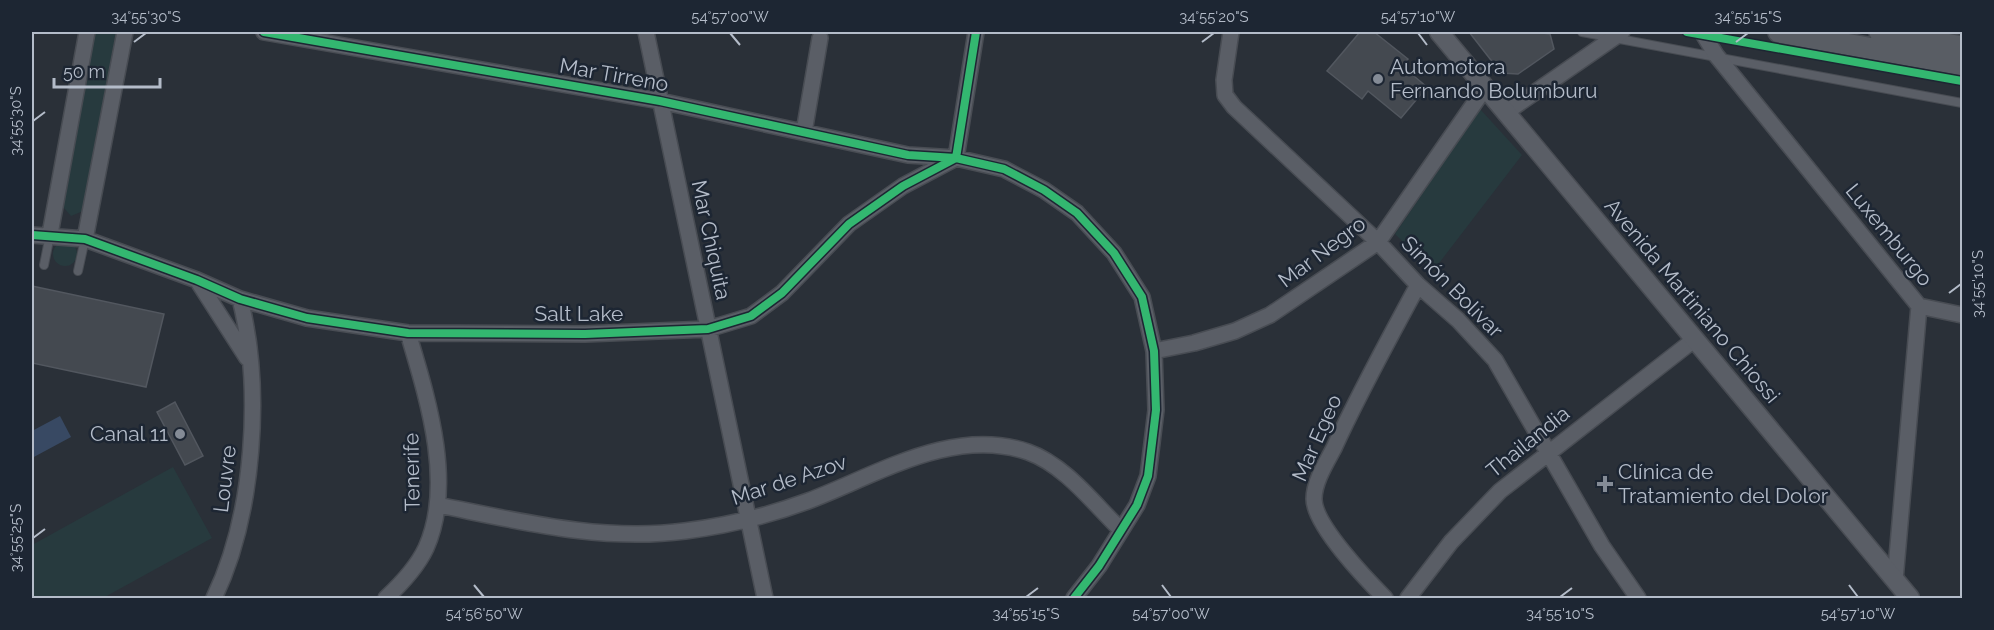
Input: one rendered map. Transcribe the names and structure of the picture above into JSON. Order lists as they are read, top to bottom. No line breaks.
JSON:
{"streets":{"street":["Mar Tirreno","Luxemburgo","Mar Chiquita","Mar Negro","Simón Bolívar","Avenida Martiniano Chiossi","Salt Lake","Mar Egeo","Thailandia","Tenerife","Louvre","Mar de Azov"]},"crossings":[["Mar Tirreno","Mar Chiquita"],["Mar Tirreno","Mar Negro"],["Mar Tirreno","Salt Lake"],["Mar Tirreno","Mar de Azov"],["Luxemburgo","Avenida Martiniano Chiossi"],["Mar Chiquita","Salt Lake"],["Mar Chiquita","Mar de Azov"],["Mar Negro","Simón Bolívar"],["Mar Negro","Avenida Martiniano Chiossi"],["Simón Bolívar","Mar Egeo"],["Simón Bolívar","Thailandia"],["Avenida Martiniano Chiossi","Thailandia"],["Salt Lake","Tenerife"],["Salt Lake","Louvre"],["Tenerife","Mar de Azov"]],"places":{"other":["Automotora Fernando Bolumburu","Canal 11"],"health":["Clínica de Tratamiento del Dolor"]},"scale_bar":"50 m","coordinates":["34°55'30\"S","54°57'00\"W","34°55'20\"S","54°57'10\"W","34°55'15\"S","34°55'10\"S","34°55'25\"S","54°56'50\"W"]}
